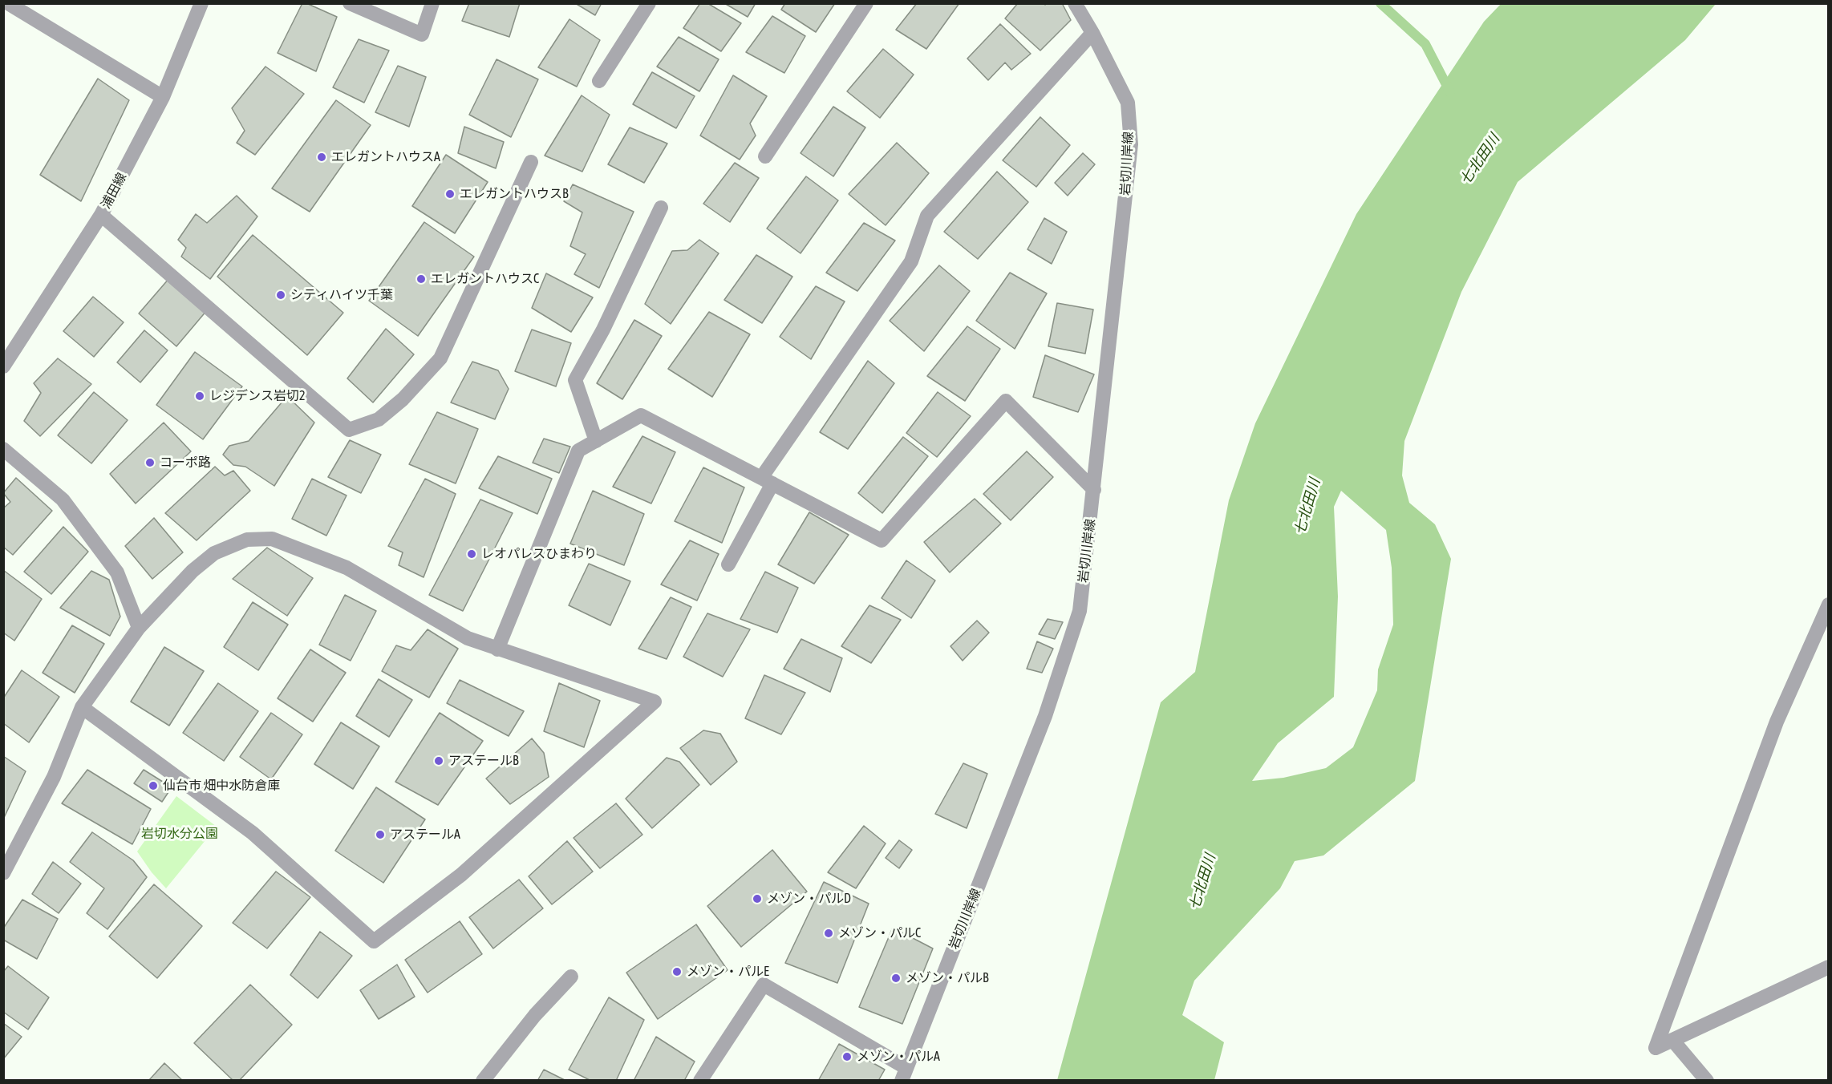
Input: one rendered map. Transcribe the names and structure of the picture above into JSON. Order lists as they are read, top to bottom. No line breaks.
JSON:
{"streets":{"street":["岩切川岸線","浦田線"]},"water":["七北田川"],"parks":["岩切水分公園"],"places":["エレガントハウスA","エレガントハウスB","エレガントハウスC","シティハイツ千葉","レジデンス岩切2","コーポ路","レオパレスひまわり","アステールB","仙台市 畑中水防倉庫","アステールA","メゾン・パルD","メゾン・パルC","メゾン・パルE","メゾン・パルB","メゾン・パルA"]}
